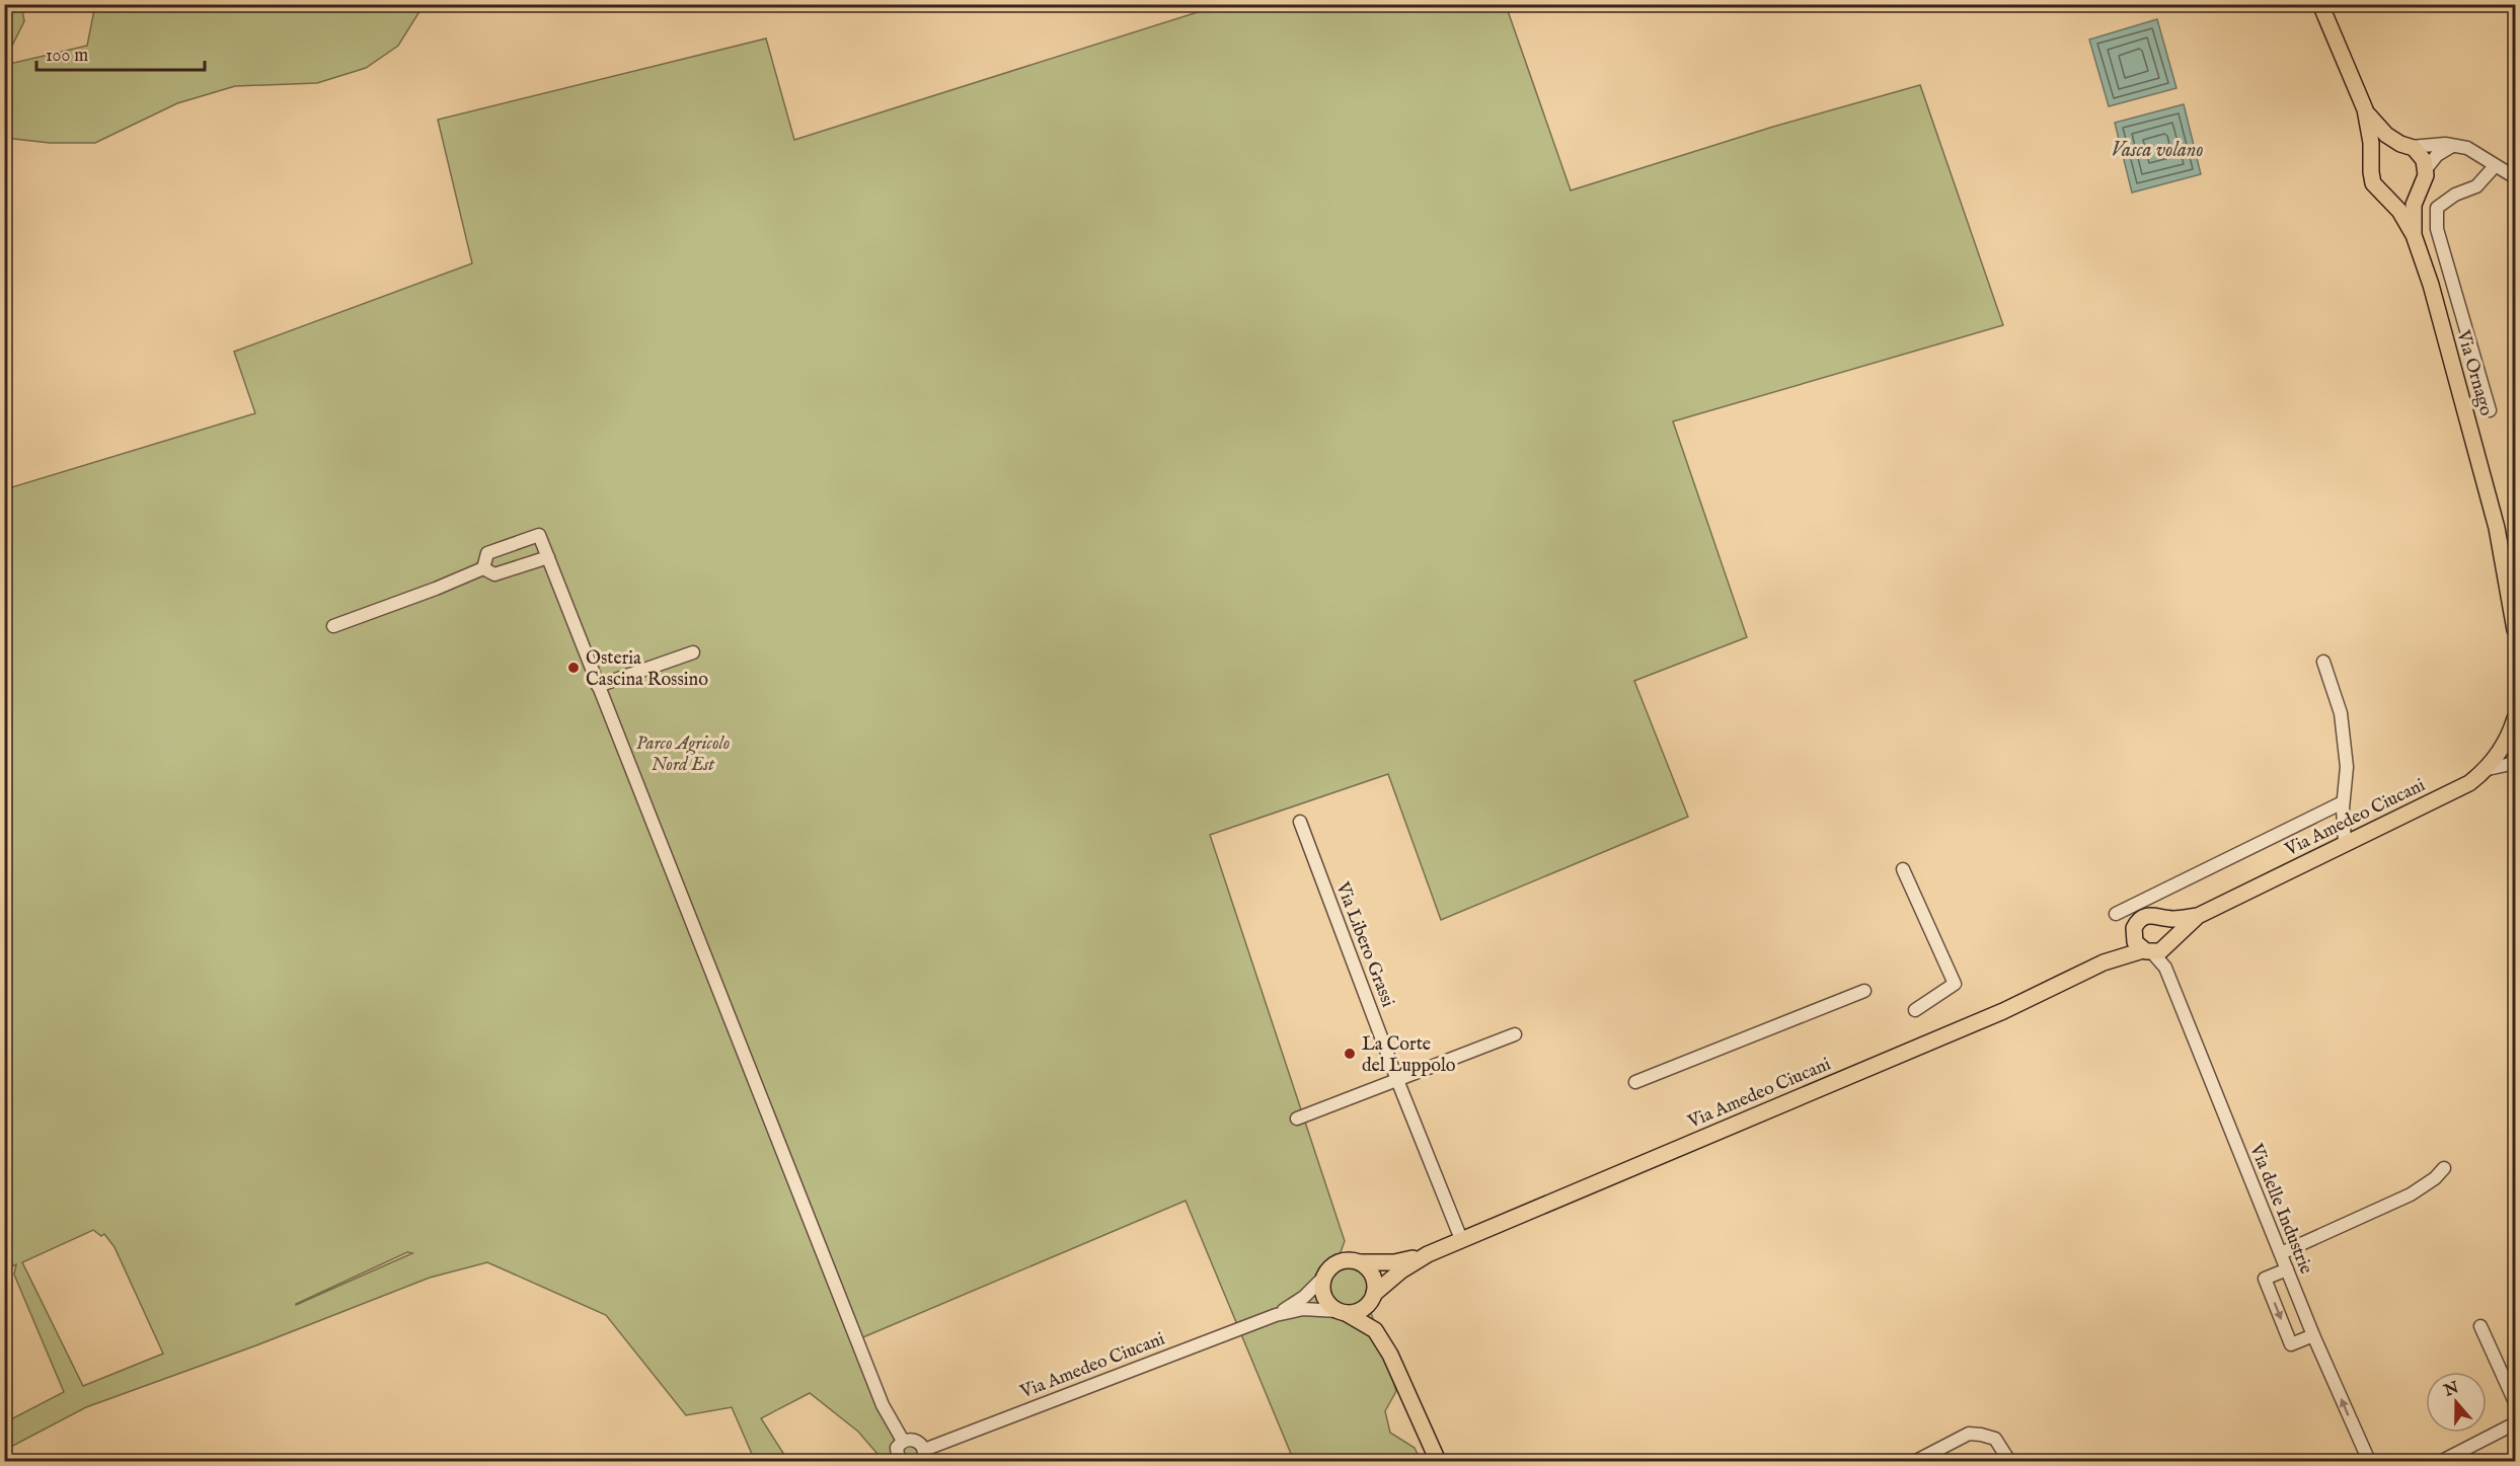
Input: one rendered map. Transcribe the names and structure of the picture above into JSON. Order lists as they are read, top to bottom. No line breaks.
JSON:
{"streets":{"main road":["Via Ornago","Via Amedeo Ciucani"],"street":["Via Libero Grassi","Via delle Industrie"]},"crossings":[["Via Amedeo Ciucani","Via Libero Grassi"],["Via Amedeo Ciucani","Via delle Industrie"]],"water":["Vasca volano"],"parks":["Parco Agricolo Nord Est"],"places":["Osteria Cascina Rossino","La Corte del Luppolo"],"scale_bar":"100 m","north":"top"}
